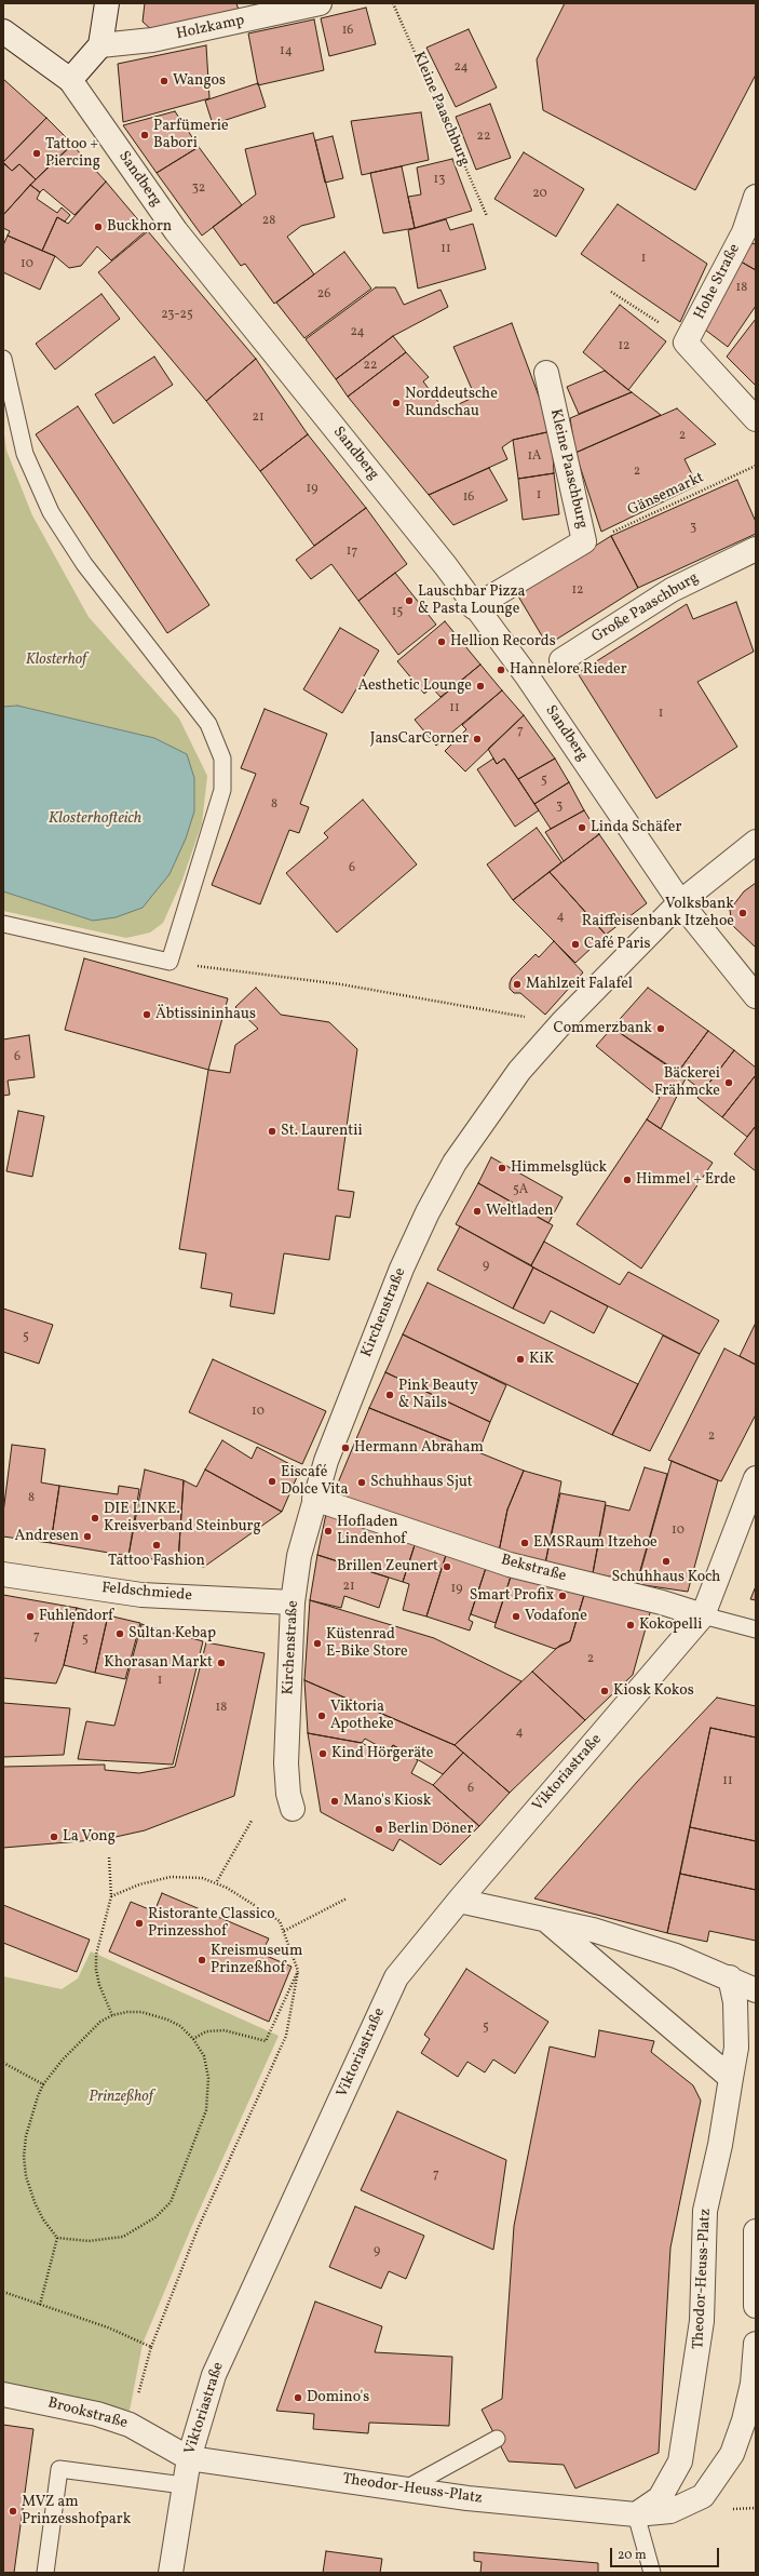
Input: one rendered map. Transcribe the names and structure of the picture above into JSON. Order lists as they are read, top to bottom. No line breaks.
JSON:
{"streets":{"street":["Holzkamp","Kleine Paaschburg","Sandberg","Hohe Straße","Große Paaschburg","Kirchenstraße","Bekstraße","Feldschmiede","Viktoriastraße","Theodor-Heuss-Platz","Brookstraße"],"path":["Gänsemarkt"]},"crossings":[["Kleine Paaschburg","Sandberg"],["Kleine Paaschburg","Gänsemarkt"],["Sandberg","Kirchenstraße"],["Kirchenstraße","Bekstraße"],["Kirchenstraße","Feldschmiede"],["Bekstraße","Viktoriastraße"],["Viktoriastraße","Theodor-Heuss-Platz"],["Viktoriastraße","Brookstraße"],["Theodor-Heuss-Platz","Brookstraße"]],"water":["Klosterhofteich"],"parks":["Klosterhof","Prinzeßhof"],"places":["Wangos","Parfümerie Babori","Tattoo + Piercing","Buckhorn","Norddeutsche Rundschau","Lauschbar Pizza & Pasta Lounge","Hellion Records","Hannelore Rieder","Aesthetic Lounge","JansCarCorner","Linda Schäfer","Volksbank Raiffeisenbank Itzehoe","Café Paris","Mahlzeit Falafel","Äbtissininhaus","Commerzbank","Bäckerei Frähmcke","St. Laurentii","Himmelsglück","Himmel + Erde","Weltladen","KiK","Pink Beauty & Nails","Hermann Abraham","Eiscafé Dolce Vita","Schuhhaus Sjut","DIE LINKE. Kreisverband Steinburg","Hofladen Lindenhof","Andresen","EMSRaum Itzehoe","Tattoo Fashion","Schuhhaus Koch","Brillen Zeunert","Smart Profix","Fuhlendorf","Vodafone","Kokopelli","Sultan Kebap","Küstenrad E-Bike Store","Khorasan Markt","Kiosk Kokos","Viktoria Apotheke","Kind Hörgeräte","Mano's Kiosk","Berlin Döner","La Vong","Ristorante Classico Prinzesshof","Kreismuseum Prinzeßhof","Domino's","MVZ am Prinzesshofpark"],"house_numbers":["16","14","24","22","13","32","20","28","11","1","10","18","26","23-25","24","12","22","21","2","1A","2","19","1","16","3","17","12","15","11","1","7","5","8","3","6","4","6","5A","9","5","10","2","8","10","21","19","7","5","2","1","18","4","11","6","5","7","9"],"scale_bar":"20 m"}
